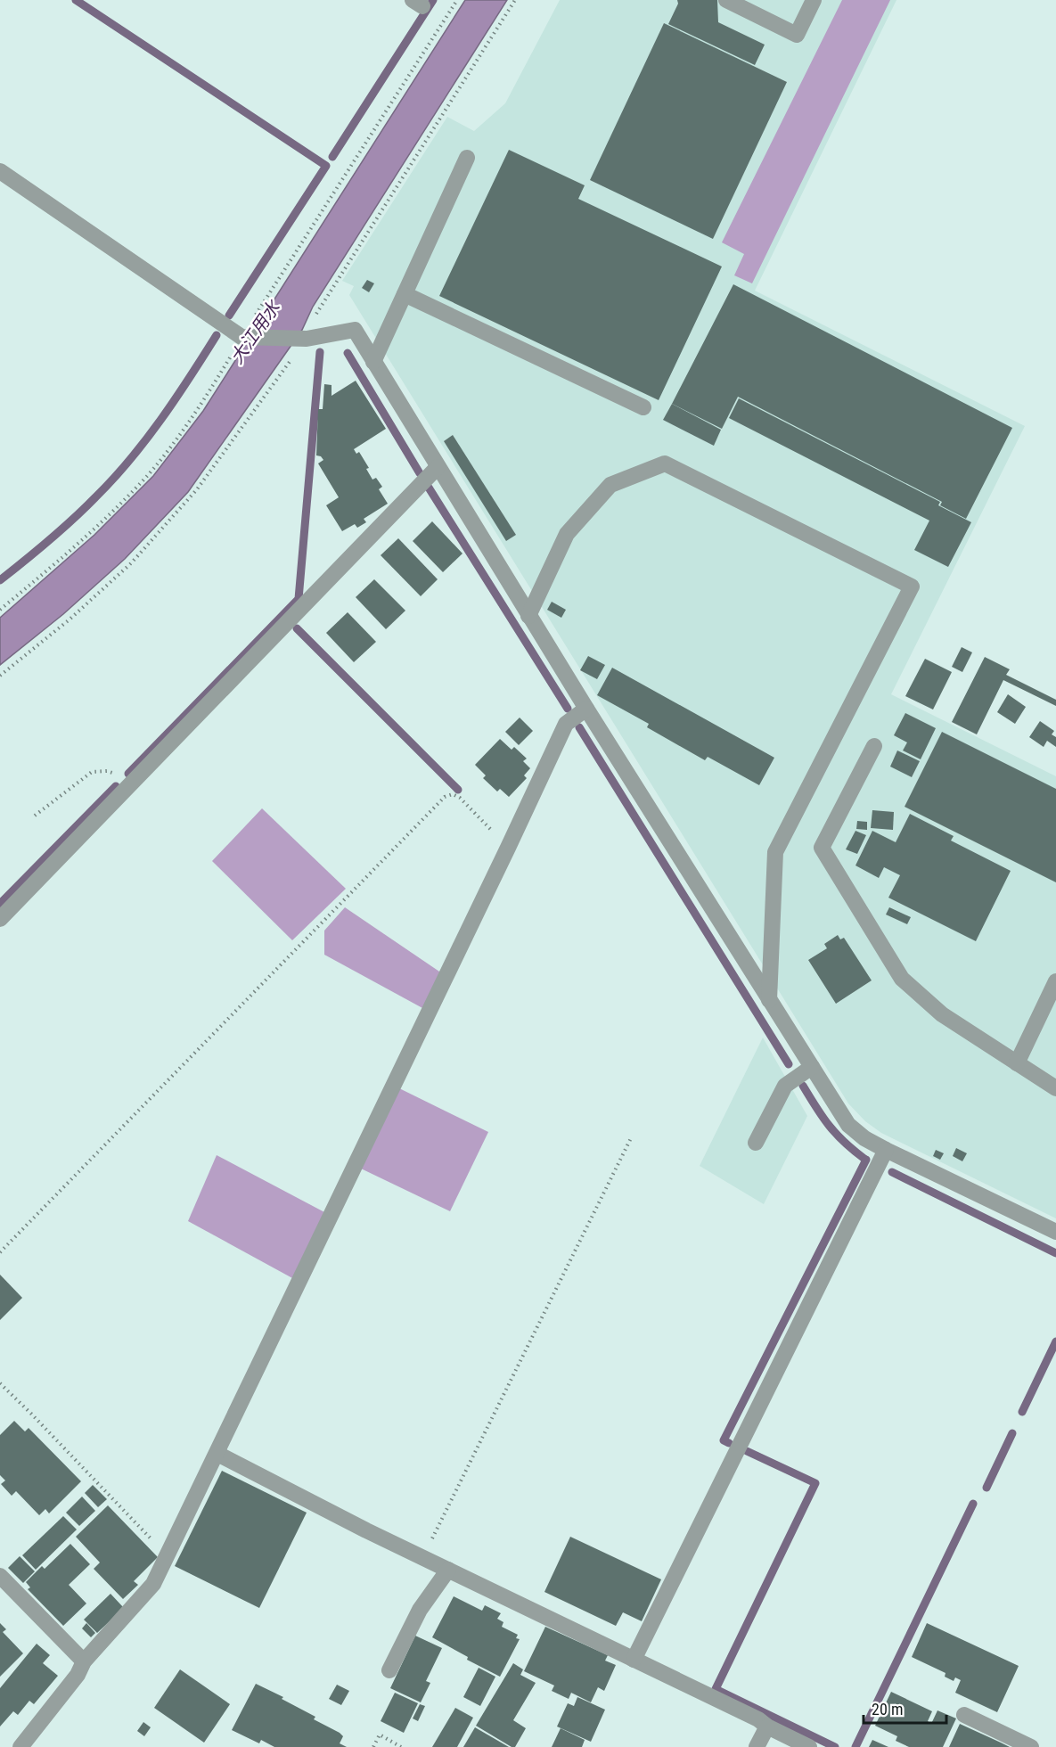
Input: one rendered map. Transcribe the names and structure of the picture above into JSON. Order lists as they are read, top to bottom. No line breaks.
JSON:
{"water":["大江用水"],"scale_bar":"20 m"}
